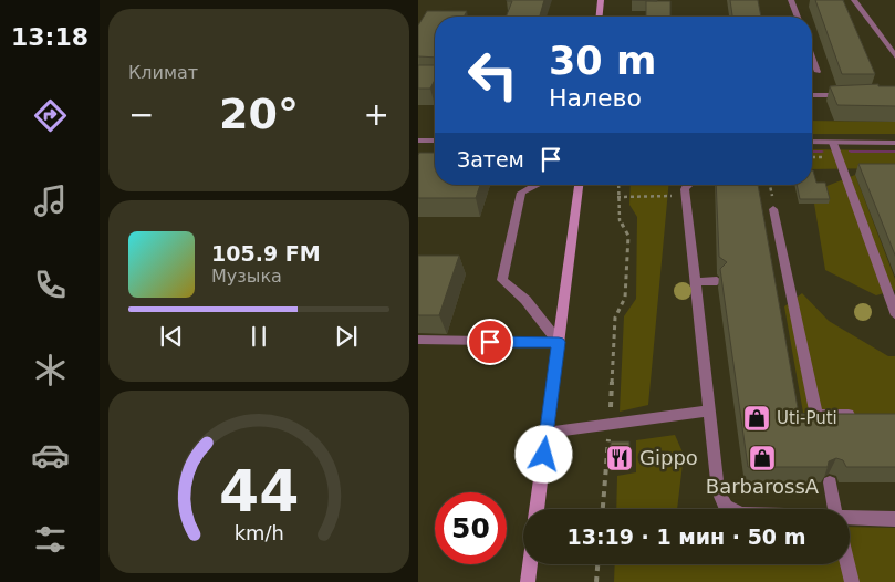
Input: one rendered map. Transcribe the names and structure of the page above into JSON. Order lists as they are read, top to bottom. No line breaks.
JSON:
{"places":{"shop":["Uti-Puti","BarbarossA"],"restaurant":["Gippo"]},"page":{"tabs":"13:18","tile":"Климат","turn":["30 m","Налево"],"heat":["−","20°","+"],"then":"Затем","song":["105.9 FM","Музыка"],"limit":"50","trip":"13:19 · 1 мин · 50 m","gauge":["44","km/h"]}}
